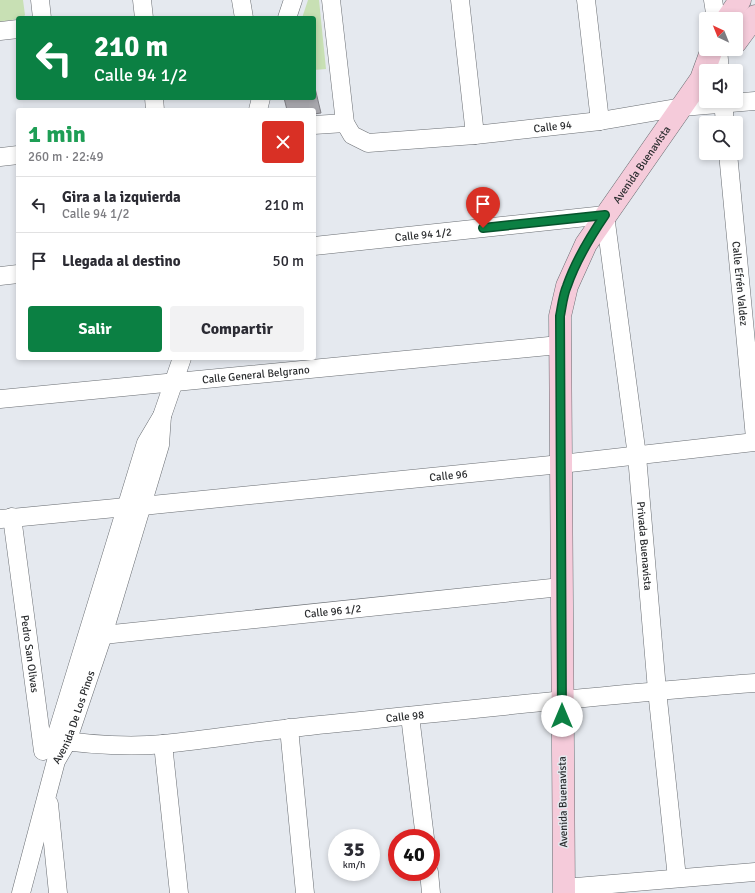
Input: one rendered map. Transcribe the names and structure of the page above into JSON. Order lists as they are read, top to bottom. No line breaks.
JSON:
{"streets":{"street":["Calle 94","Avenida Buenavista","Calle 94 1/2","Calle Efrén Valdez","Calle General Belgrano","Calle 96","Privada Buenavista","Calle 96 1/2","Pedro San Olivas","Avenida De Los Pinos","Calle 98"]},"crossings":[["Calle 94","Avenida Buenavista"],["Avenida Buenavista","Calle 94 1/2"],["Avenida Buenavista","Calle General Belgrano"],["Avenida Buenavista","Calle 96"],["Avenida Buenavista","Privada Buenavista"],["Avenida Buenavista","Calle 96 1/2"],["Avenida Buenavista","Calle 98"],["Calle 94 1/2","Privada Buenavista"],["Calle General Belgrano","Avenida De Los Pinos"],["Calle 96","Privada Buenavista"],["Calle 96","Pedro San Olivas"],["Calle 96","Avenida De Los Pinos"],["Privada Buenavista","Calle 98"],["Calle 96 1/2","Avenida De Los Pinos"],["Pedro San Olivas","Avenida De Los Pinos"],["Pedro San Olivas","Calle 98"],["Avenida De Los Pinos","Calle 98"]],"north":"top left","page":{"turn":["210 m","Calle 94 1/2"],"heading":["1 min","260 m · 22:49"],"list":[{"name":"Gira a la izquierda","note":"Calle 94 1/2","value":"210 m"},{"name":"Llegada al destino","value":"50 m"}],"buttons":["Salir","Compartir"],"speed":"35 km/h","limit":"40"}}
